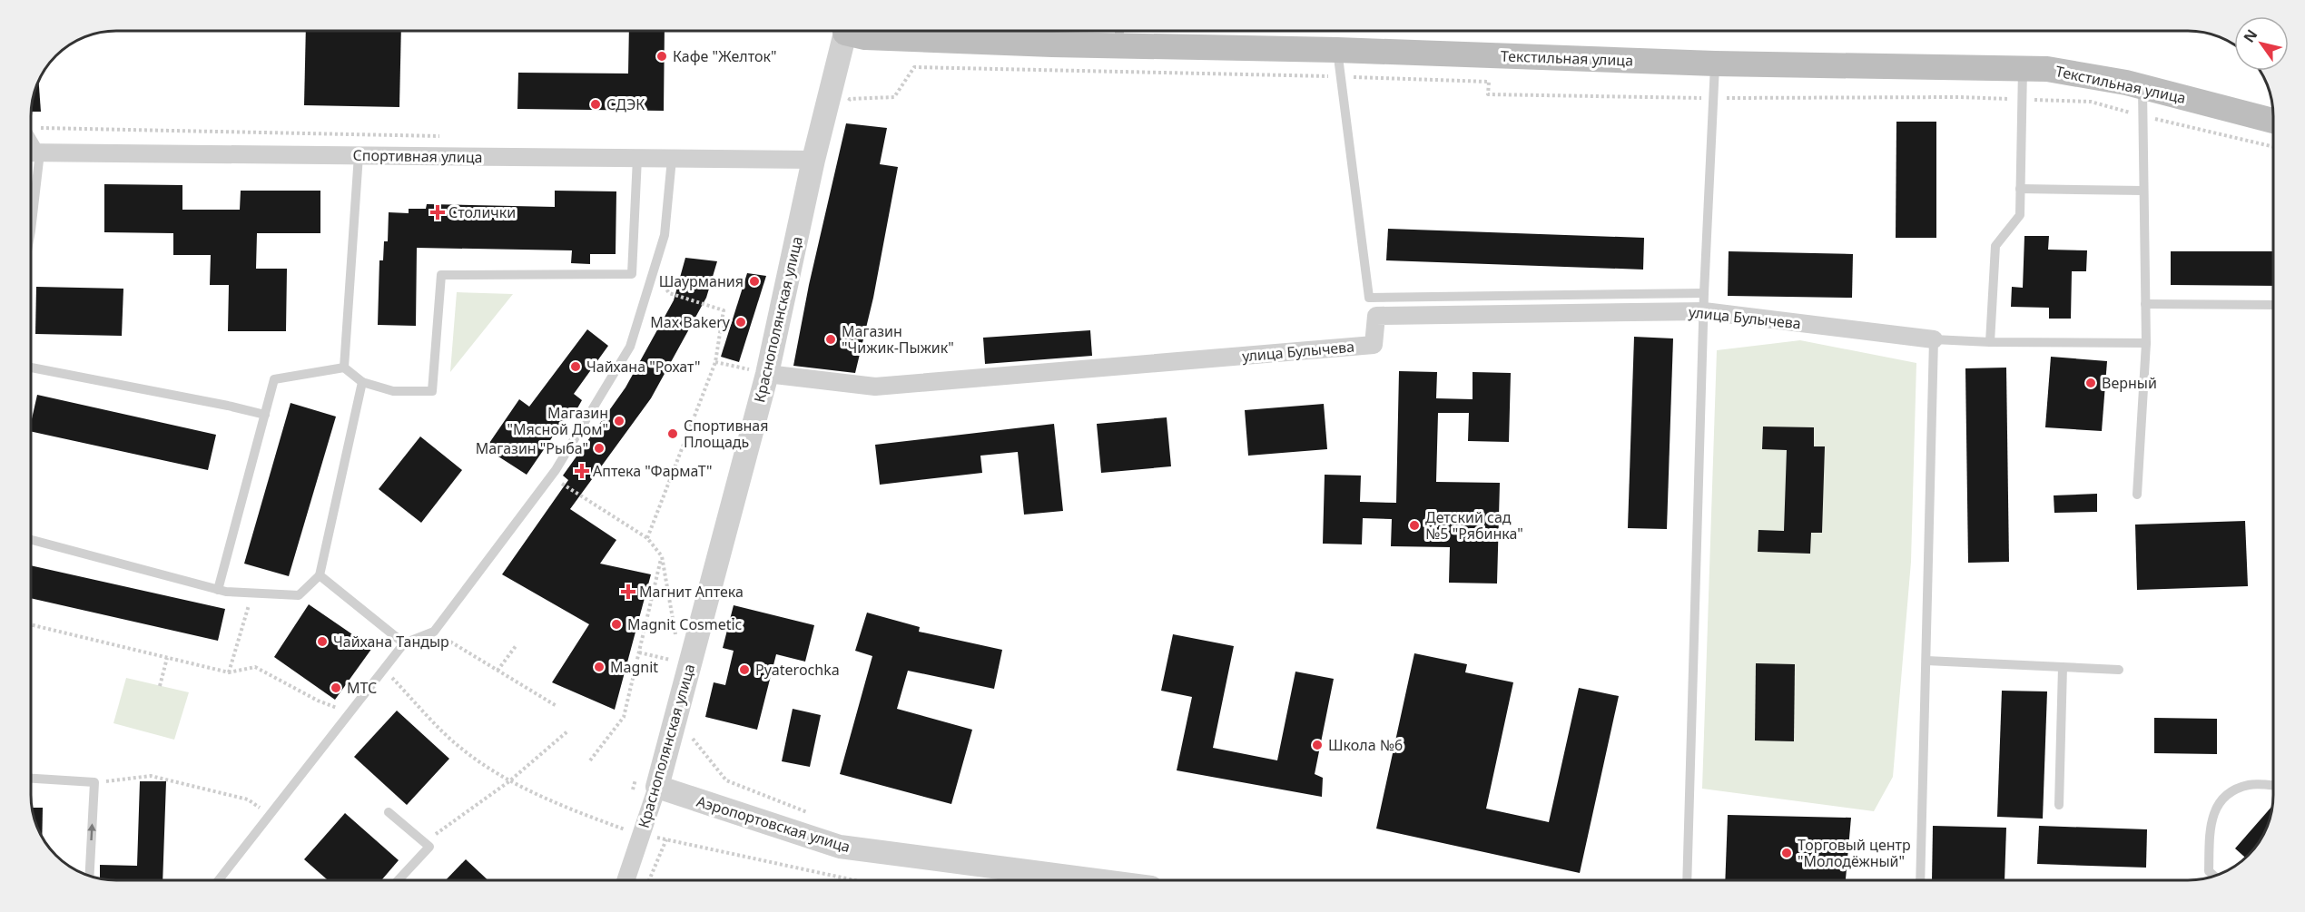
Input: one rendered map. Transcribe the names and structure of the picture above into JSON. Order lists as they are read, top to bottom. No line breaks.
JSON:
{"streets":{"main road":["Текстильная улица"],"street":["Спортивная улица","улица Булычева","Краснополянская улица","Аэропортовская улица"]},"crossings":[["Спортивная улица","Краснополянская улица"],["улица Булычева","Краснополянская улица"],["Краснополянская улица","Аэропортовская улица"]],"places":{"other":["Кафе \"Желток\"","СДЭК","Шаурмания","Max Bakery","Магазин \"Чижик-Пыжик\"","Чайхана \"Рохат\"","Верный","Магазин \"Мясной Дом\"","Спортивная Площадь","Магазин \"Рыба\"","Детский сад №5 \"Рябинка\"","Magnit Cosmetic","Чайхана Тандыр","Magnit","Pyaterochka","МТС","Школа №6","Торговый центр \"Молодёжный\""],"health":["Столички","Аптека \"ФармаТ\"","Магнит Аптека"]},"north":"top left"}
